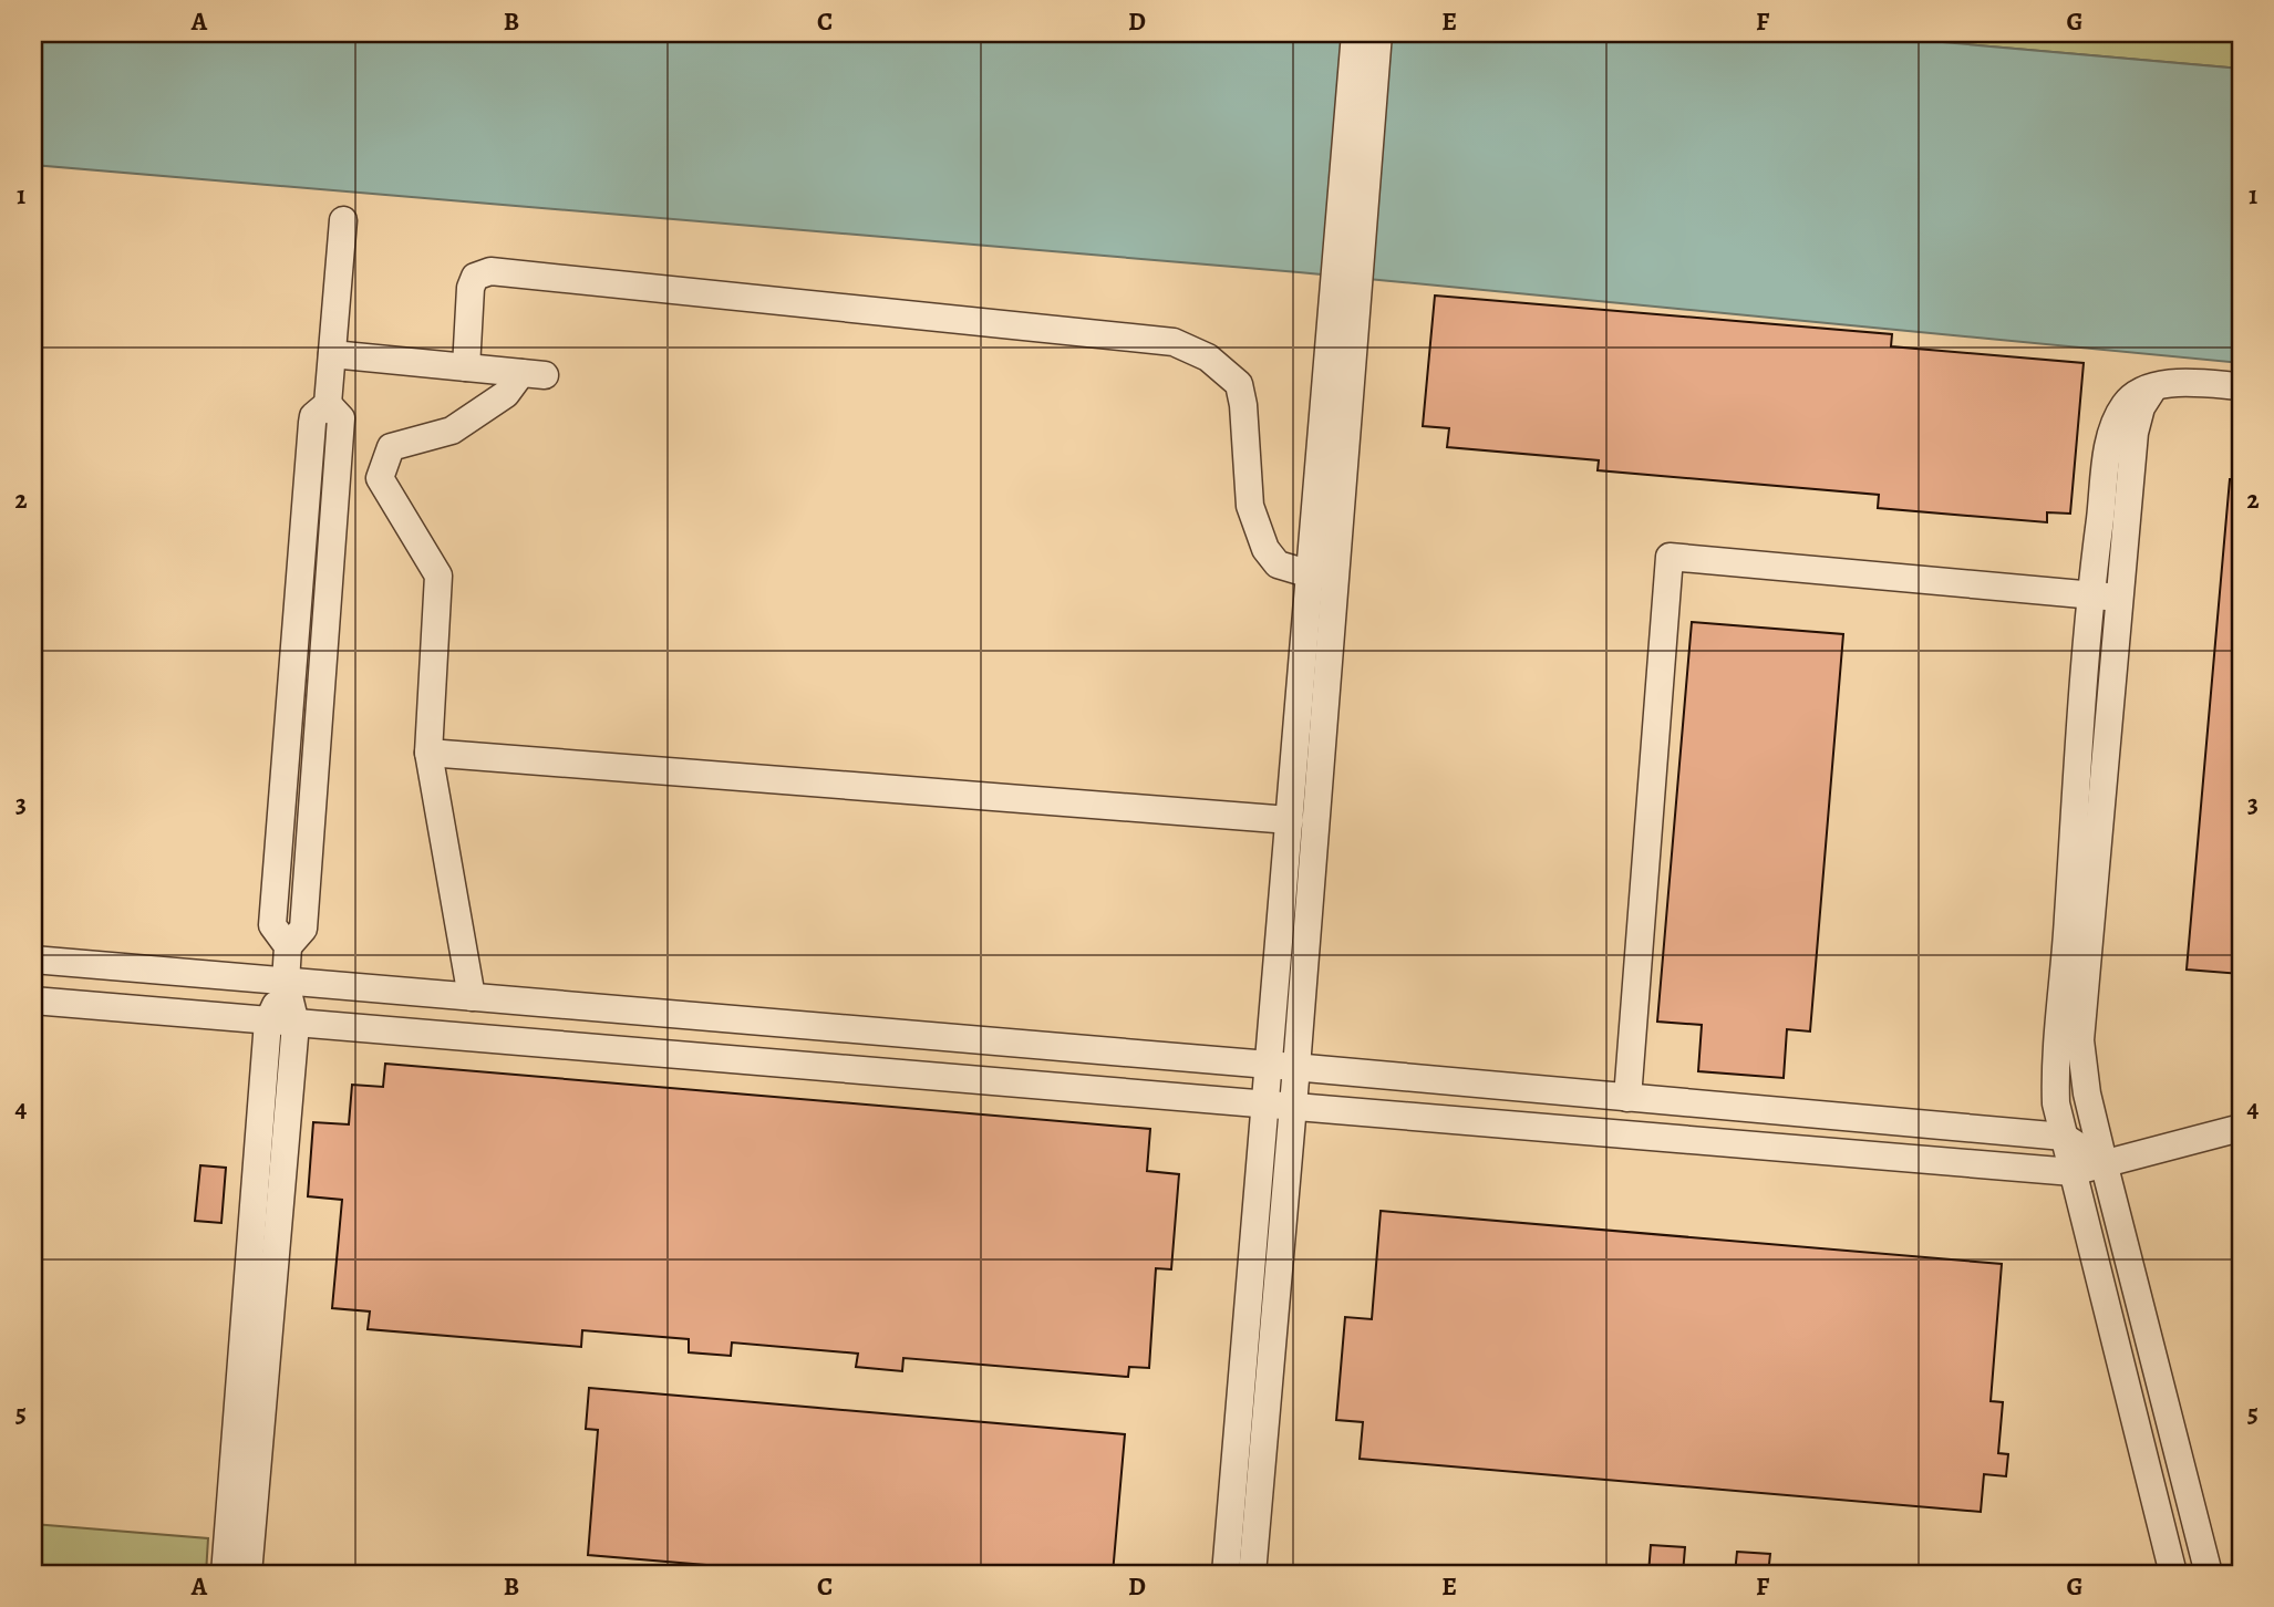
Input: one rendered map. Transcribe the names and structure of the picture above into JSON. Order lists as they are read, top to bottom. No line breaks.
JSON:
{"grid":{"columns":["A","B","C","D","E","F","G"],"rows":["1","2","3","4","5"]}}
